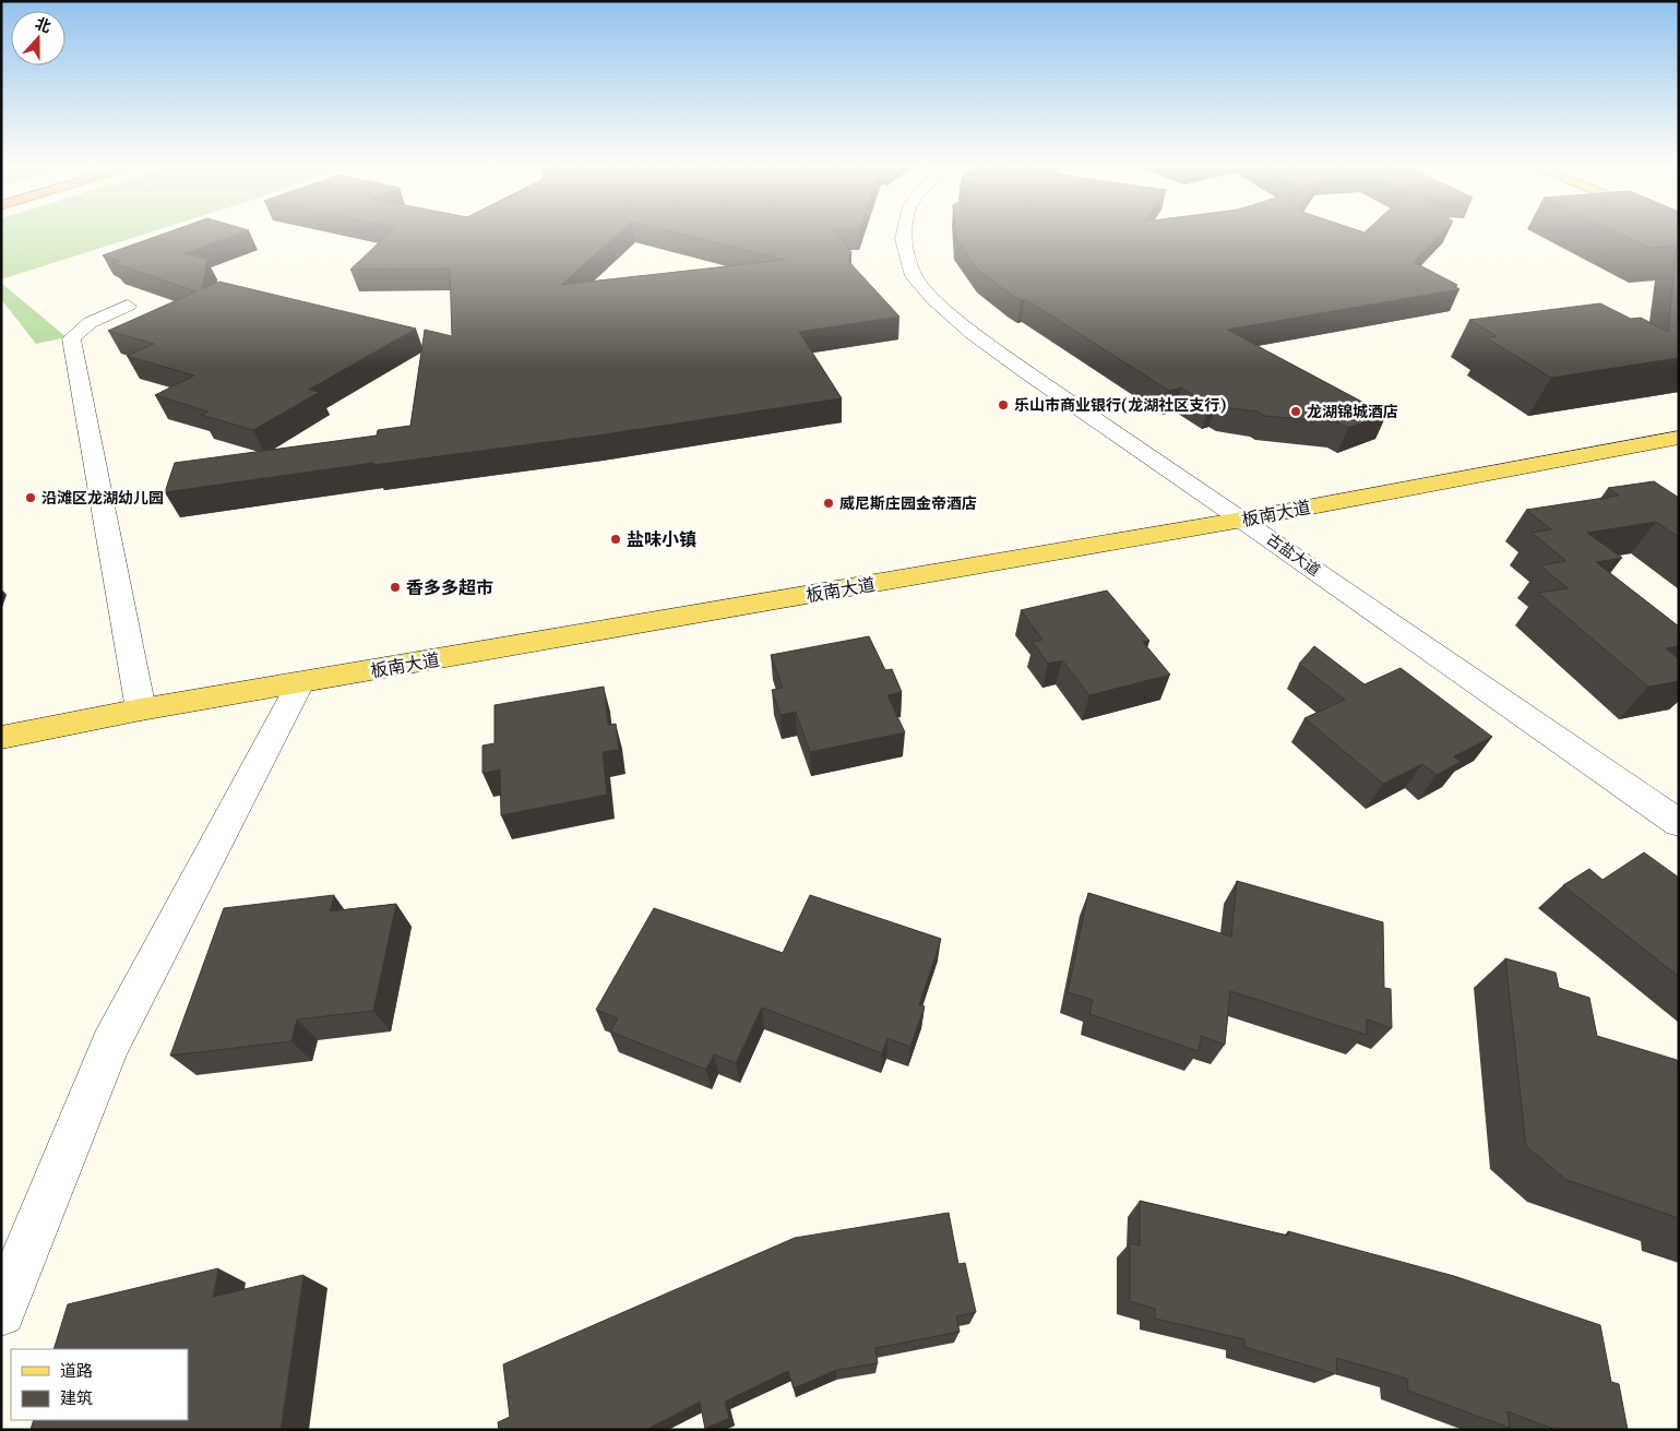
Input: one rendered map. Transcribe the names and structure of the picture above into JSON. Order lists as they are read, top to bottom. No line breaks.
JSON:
{"streets":{"main road":["板南大道"],"street":["古盐大道"]},"crossings":[["板南大道","古盐大道"]],"places":["乐山市商业银行(龙湖社区支行)","龙湖锦城酒店","沿滩区龙湖幼儿园","威尼斯庄园金帝酒店","盐味小镇","香多多超市"],"legend":["道路","建筑"],"north":"top"}
